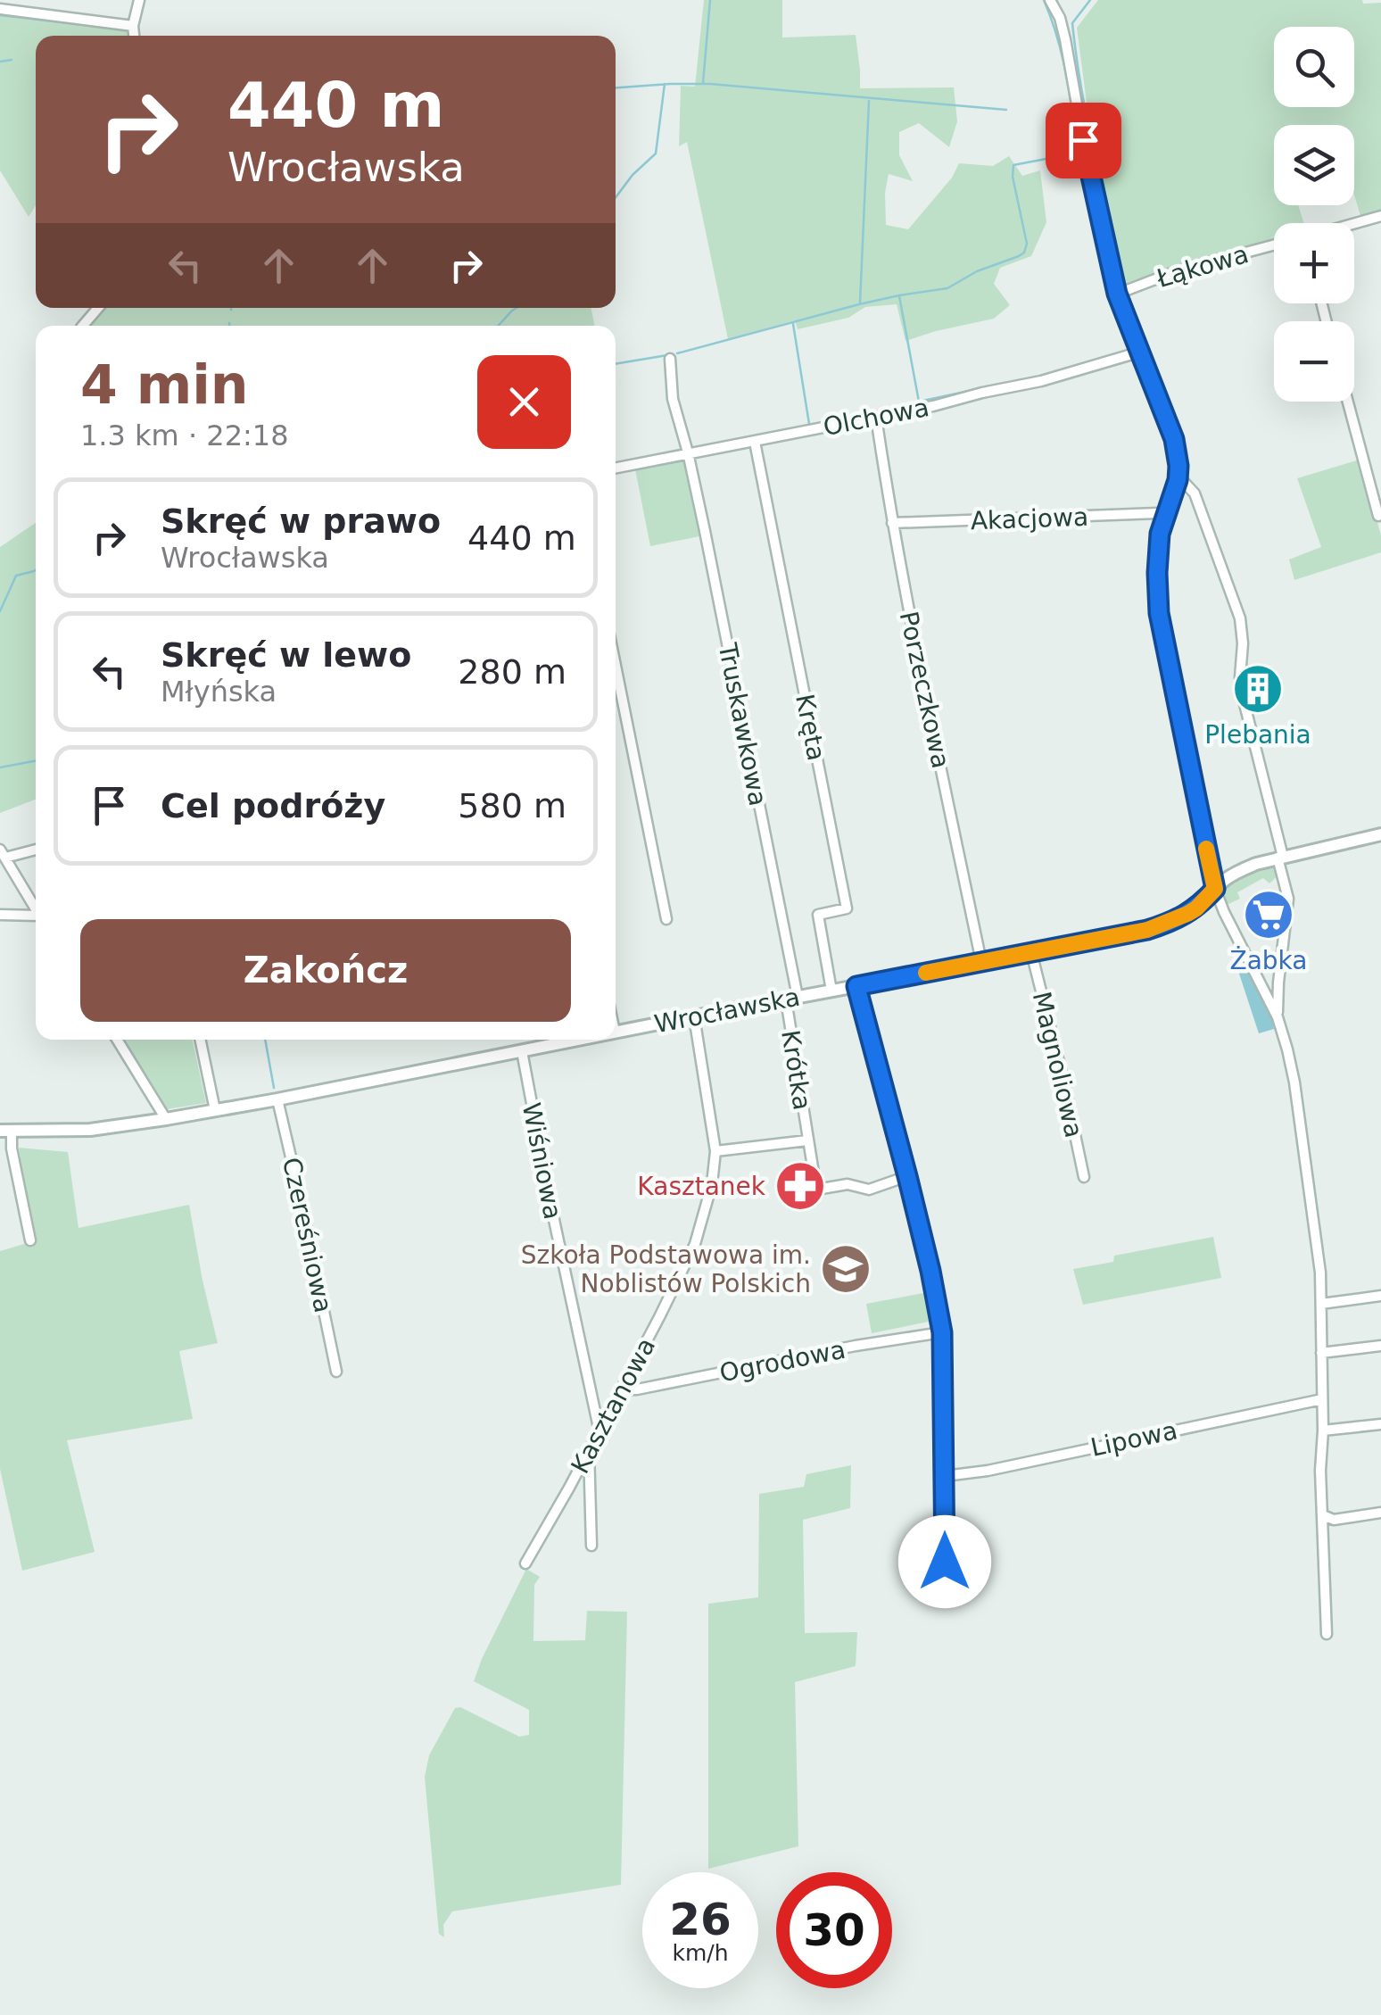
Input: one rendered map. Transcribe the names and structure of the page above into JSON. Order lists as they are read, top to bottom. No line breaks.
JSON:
{"streets":{"street":["Łąkowa","Olchowa","Akacjowa","Porzeczkowa","Truskawkowa","Kręta","Wrocławska","Magnoliowa","Krótka","Wiśniowa","Czereśniowa","Ogrodowa","Kasztanowa","Lipowa"]},"crossings":[["Olchowa","Porzeczkowa"],["Olchowa","Truskawkowa"],["Olchowa","Kręta"],["Akacjowa","Porzeczkowa"],["Porzeczkowa","Wrocławska"],["Truskawkowa","Wrocławska"],["Truskawkowa","Krótka"],["Kręta","Wrocławska"],["Wrocławska","Magnoliowa"],["Wrocławska","Krótka"],["Wrocławska","Wiśniowa"],["Wrocławska","Czereśniowa"],["Wrocławska","Kasztanowa"],["Krótka","Kasztanowa"],["Wiśniowa","Kasztanowa"],["Ogrodowa","Kasztanowa"]],"places":{"building":["Plebania"],"supermarket":["Żabka"],"pharmacy":["Kasztanek"],"school or university":["Szkoła Podstawowa im. Noblistów Polskich"]},"page":{"map_buttons":["+","−"],"turn":["440 m","Wrocławska"],"heading":["4 min","1.3 km · 22:18"],"list":[{"name":"Skręć w prawo","note":"Wrocławska","value":"440 m"},{"name":"Skręć w lewo","note":"Młyńska","value":"280 m"},{"name":"Cel podróży","value":"580 m"}],"buttons":"Zakończ","speed":"26 km/h","limit":"30"}}
